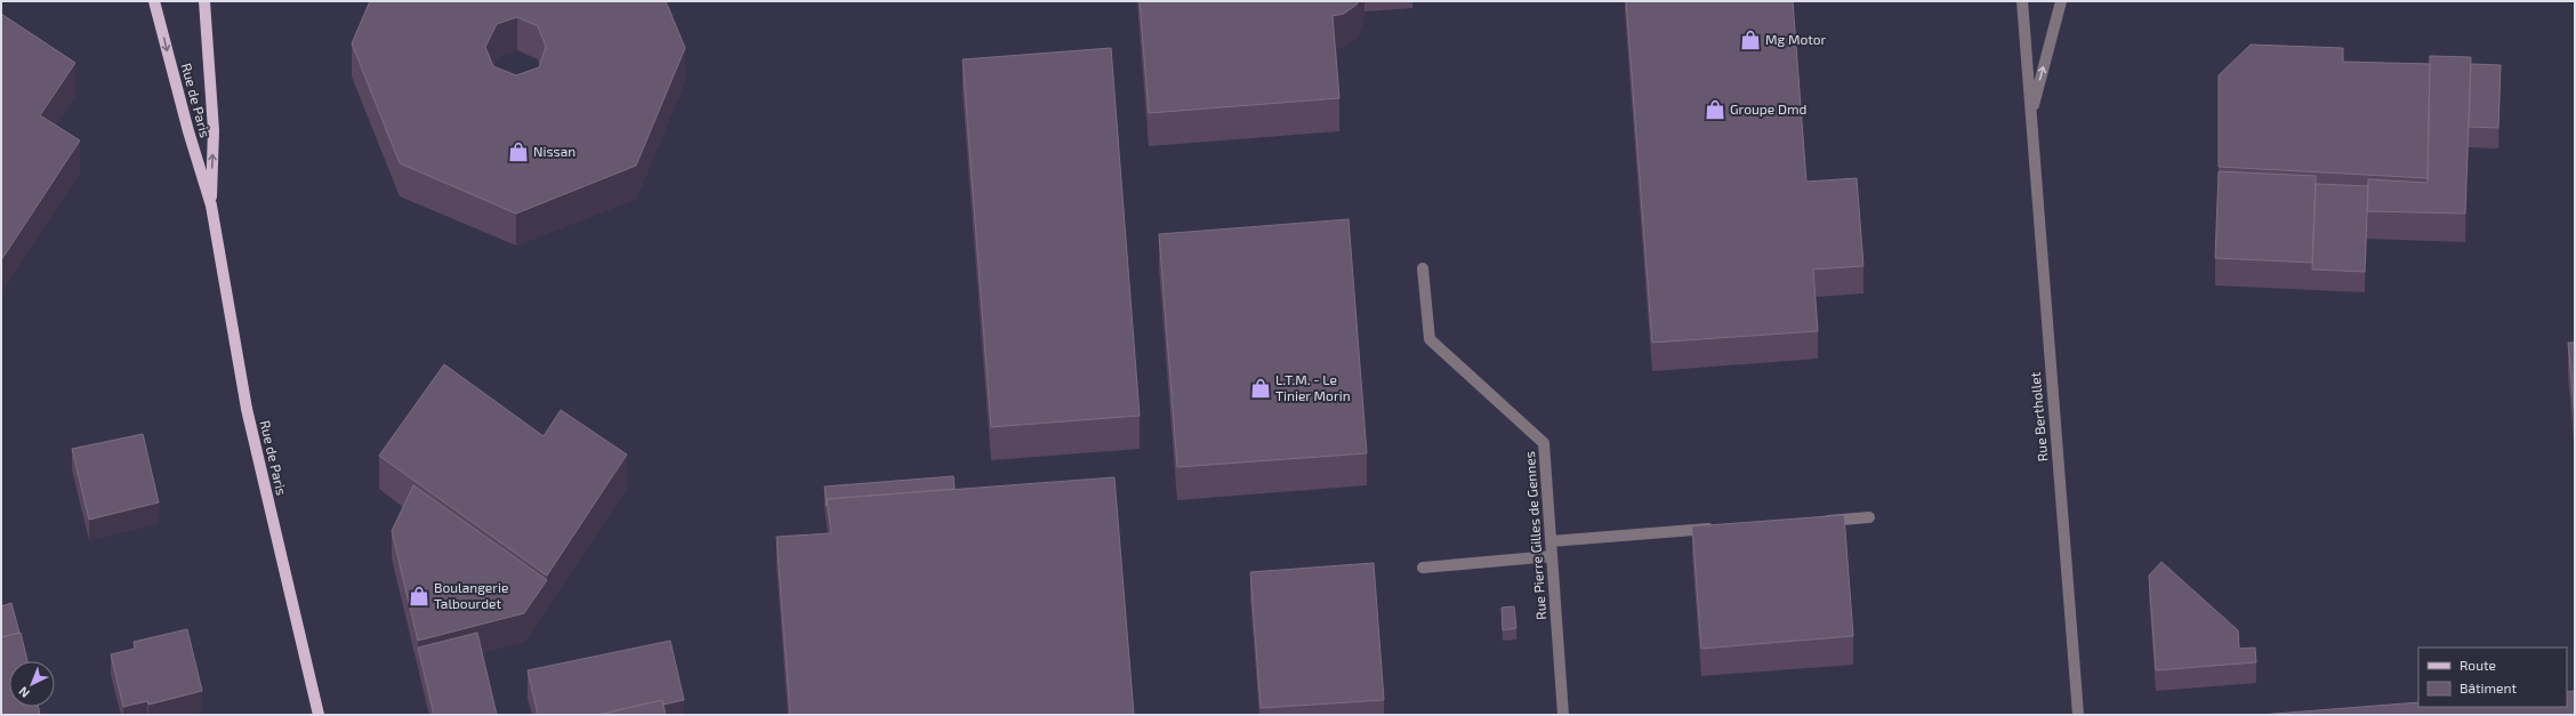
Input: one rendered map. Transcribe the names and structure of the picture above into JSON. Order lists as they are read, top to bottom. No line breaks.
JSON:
{"streets":{"main road":["Rue de Paris"],"street":["Rue Berthollet","Rue Pierre Gilles de Gennes"]},"places":{"shop":["Mg Motor","Groupe Dmd","Nissan","L.T.M. - Le Tinier Morin","Boulangerie Talbourdet"]},"legend":["Route","Bâtiment"],"north":"bottom left"}
